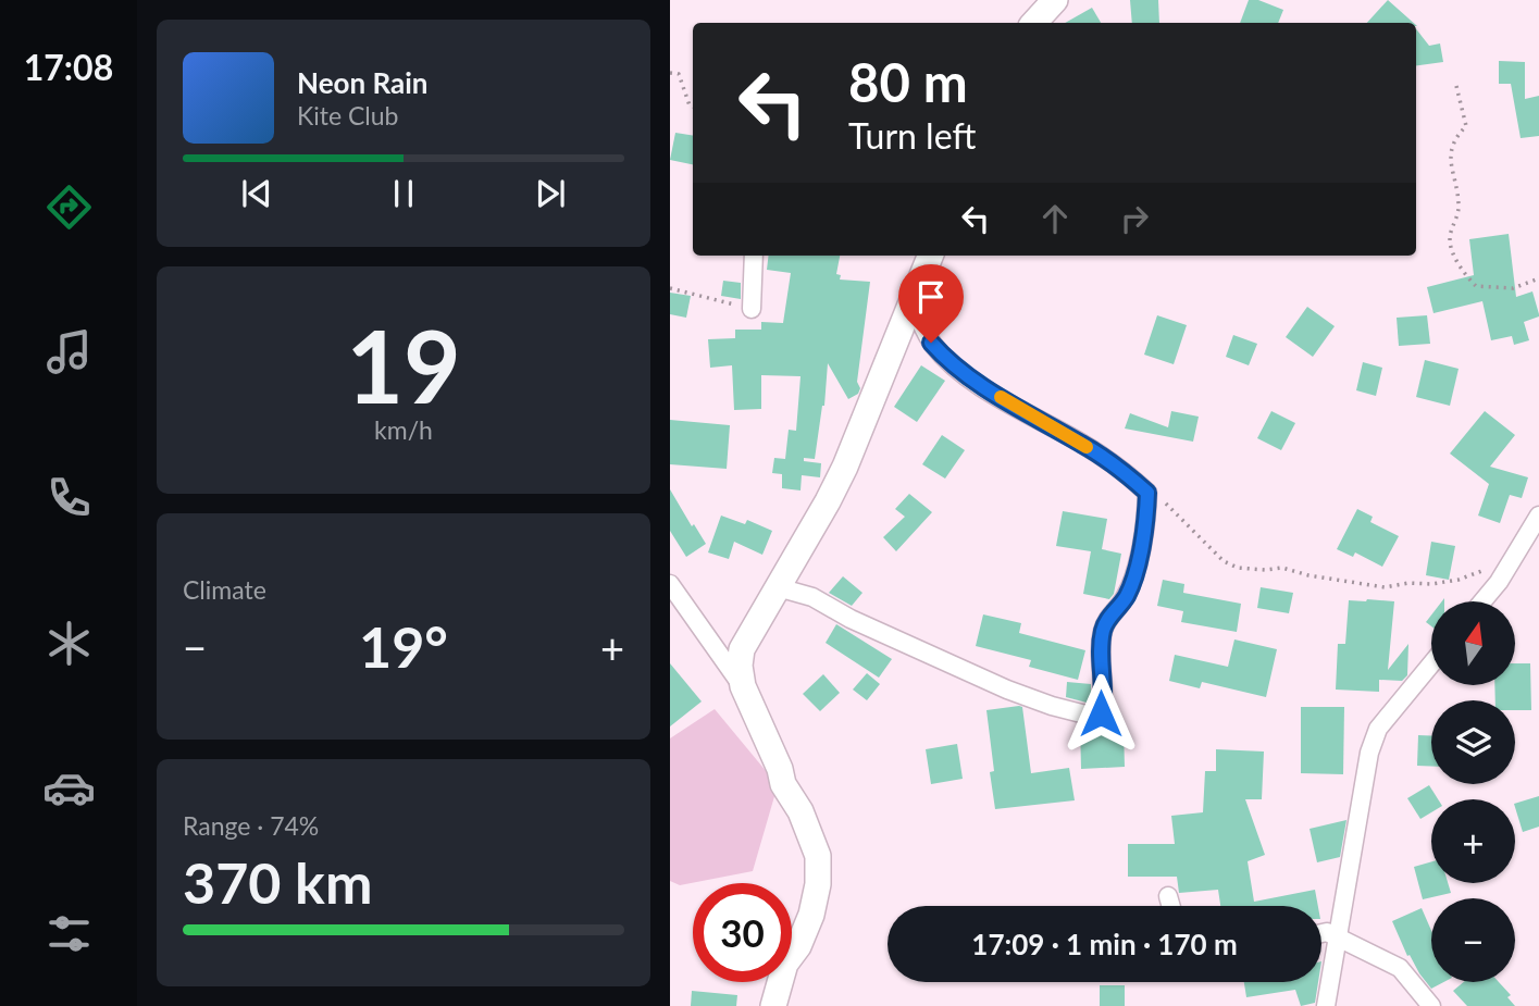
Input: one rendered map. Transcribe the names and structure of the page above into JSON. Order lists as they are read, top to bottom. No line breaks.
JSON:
{"north":"top","page":{"tabs":"17:08","turn":["80 m","Turn left"],"song":["Neon Rain","Kite Club"],"tile":[["19","km/h"],"Climate",["Range · 74%","370 km"]],"map_buttons":["+","−"],"heat":["−","19°","+"],"limit":"30","trip":"17:09 · 1 min · 170 m"}}
